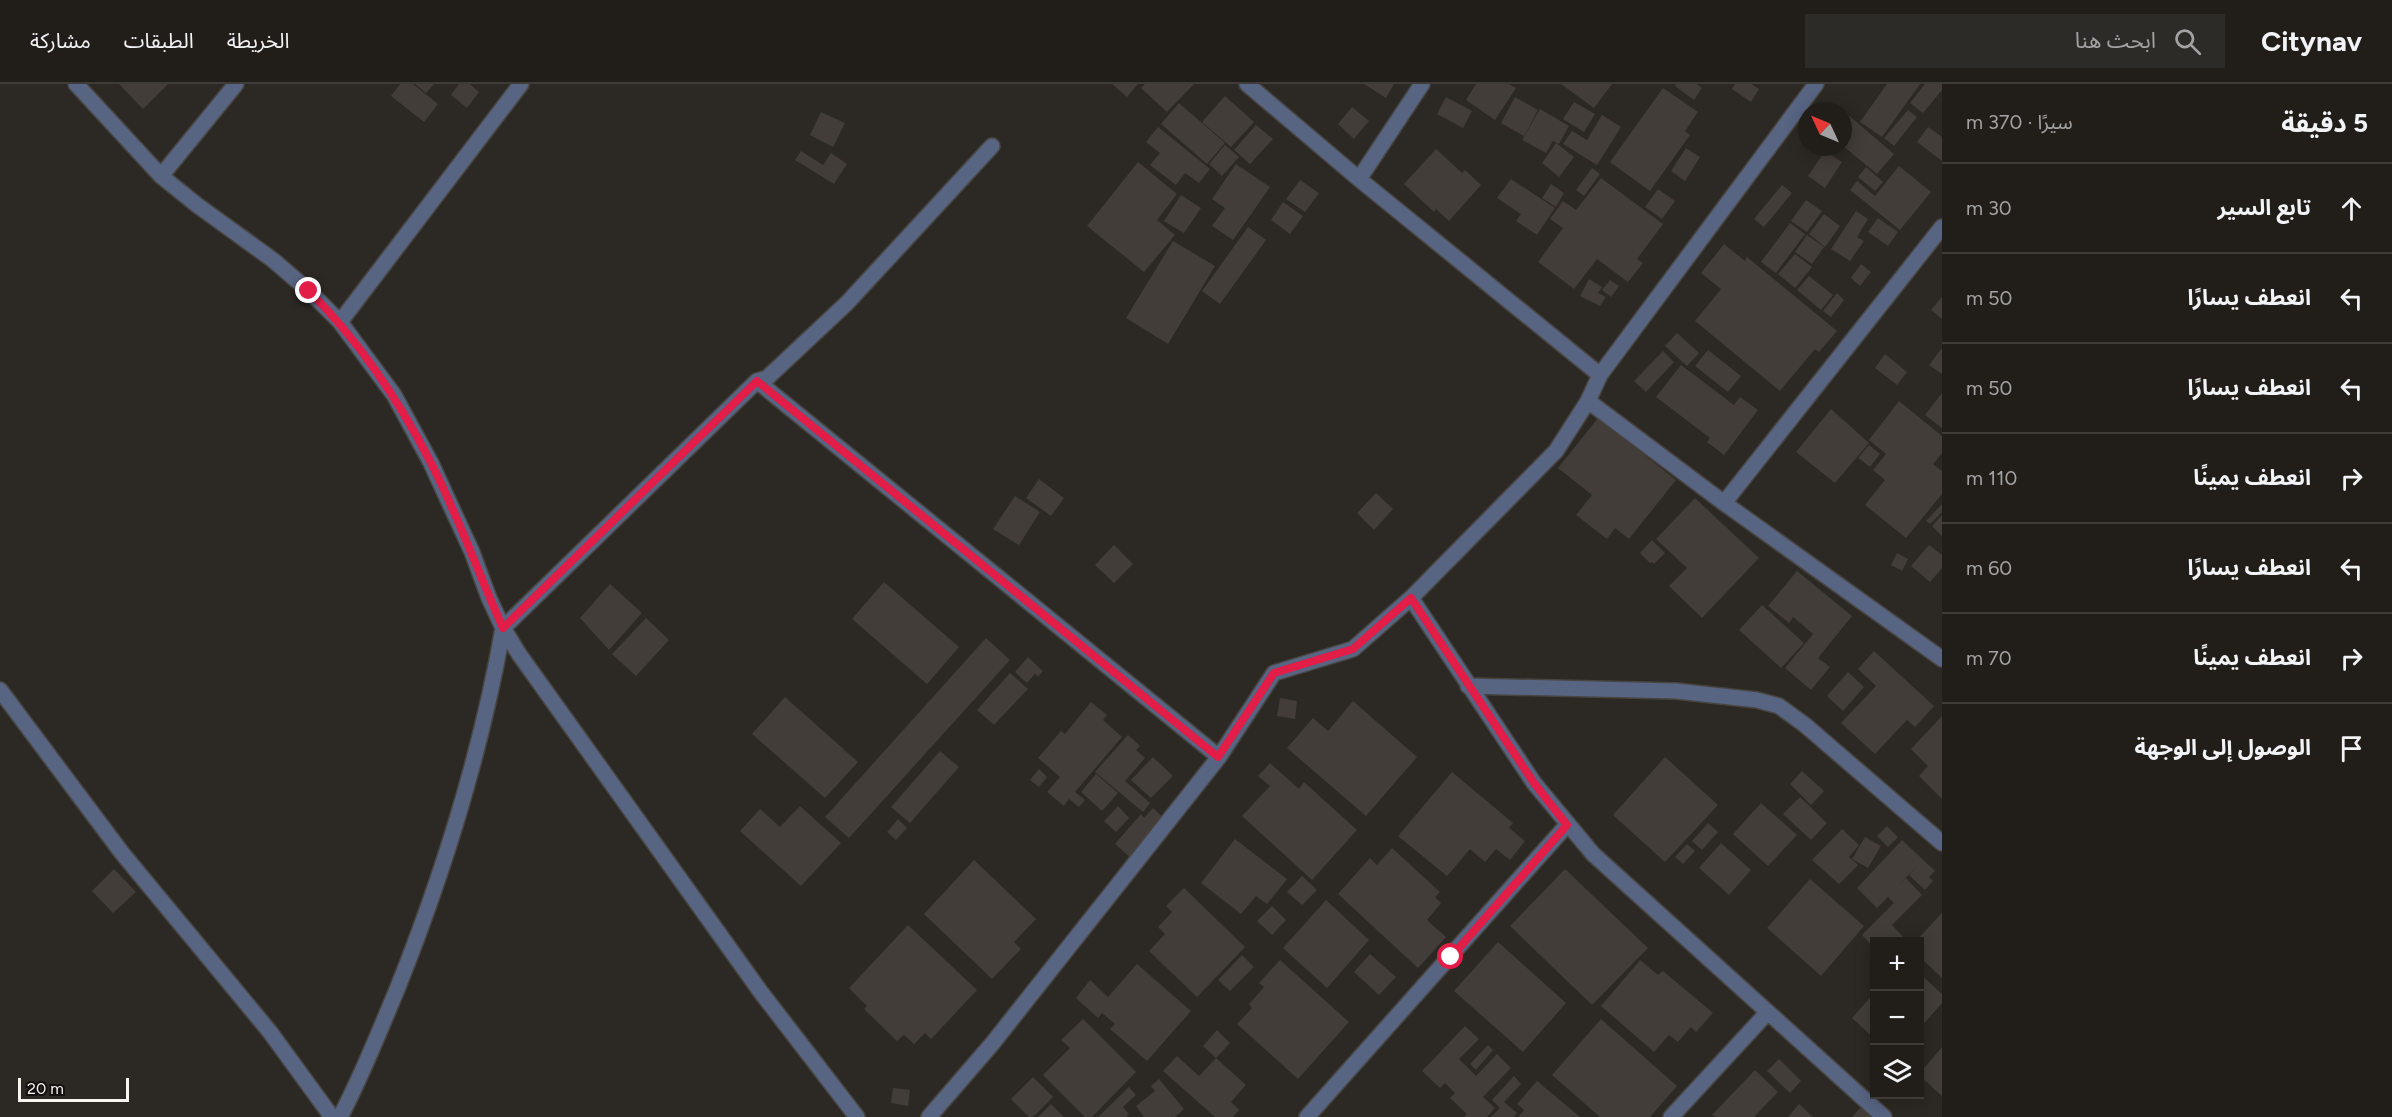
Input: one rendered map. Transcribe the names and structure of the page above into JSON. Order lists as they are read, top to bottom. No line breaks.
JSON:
{"scale_bar":"20 m","north":"top left","page":{"header":"Citynav","search":"ابحث هنا","nav":["الخريطة","الطبقات","مشاركة"],"heading":["5 دقيقة","سيرًا · 370 m"],"list":[["تابع السير","30 m"],["انعطف يسارًا","50 m"],["انعطف يسارًا","50 m"],["انعطف يمينًا","110 m"],["انعطف يسارًا","60 m"],["انعطف يمينًا","70 m"],"الوصول إلى الوجهة"],"map_buttons":["+","−"],"scale":"20 m"}}
